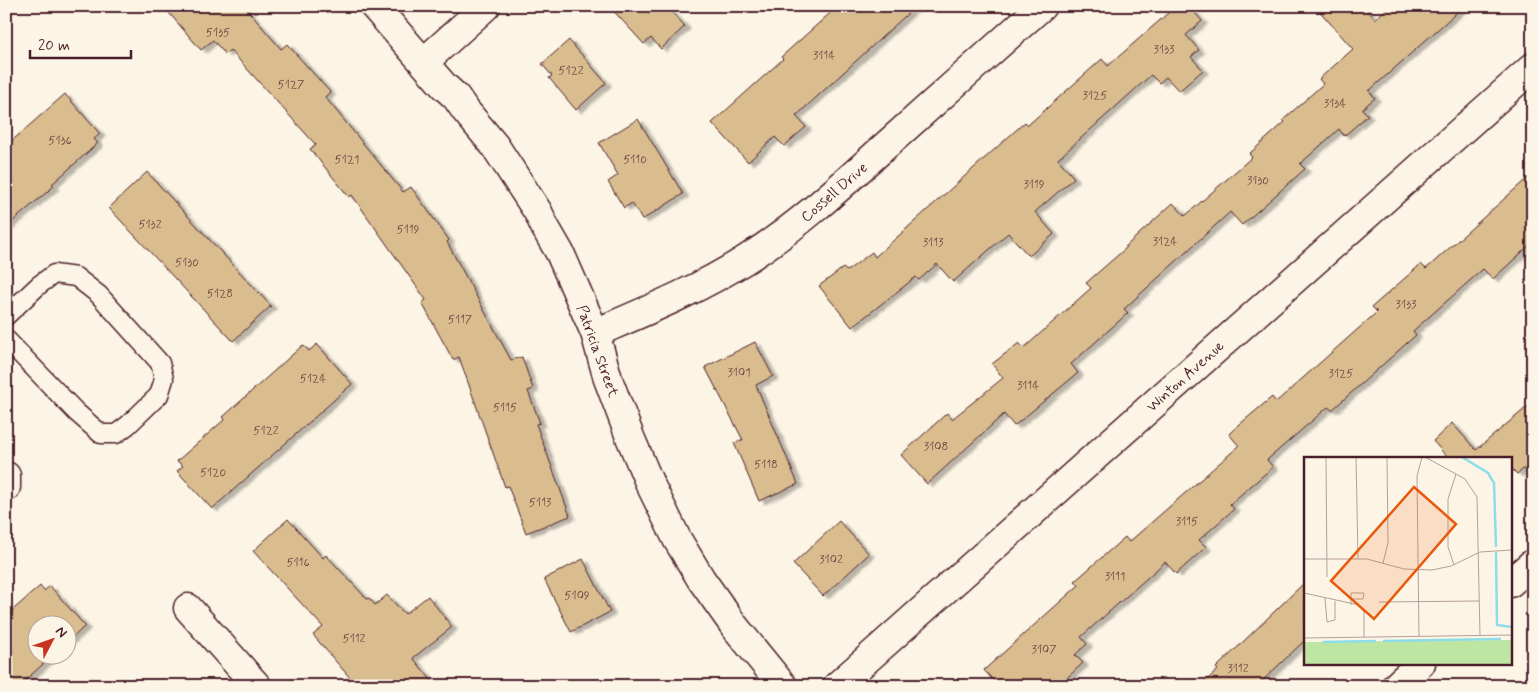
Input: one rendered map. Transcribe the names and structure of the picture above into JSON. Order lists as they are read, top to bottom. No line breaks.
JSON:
{"streets":{"street":["Cossell Drive","Patricia Street","Winton Avenue"]},"crossings":[["Cossell Drive","Patricia Street"]],"house_numbers":["5135","3133","3114","5122","5127","3125","3134","5136","5121","5110","3130","3119","5132","5119","3124","3113","5130","5128","3133","5117","3101","3125","5124","3114","5115","5122","3108","5118","5120","5113","3115","3102","5116","3111","5109","5112","3107","3112"],"scale_bar":"20 m","north":"top right"}
